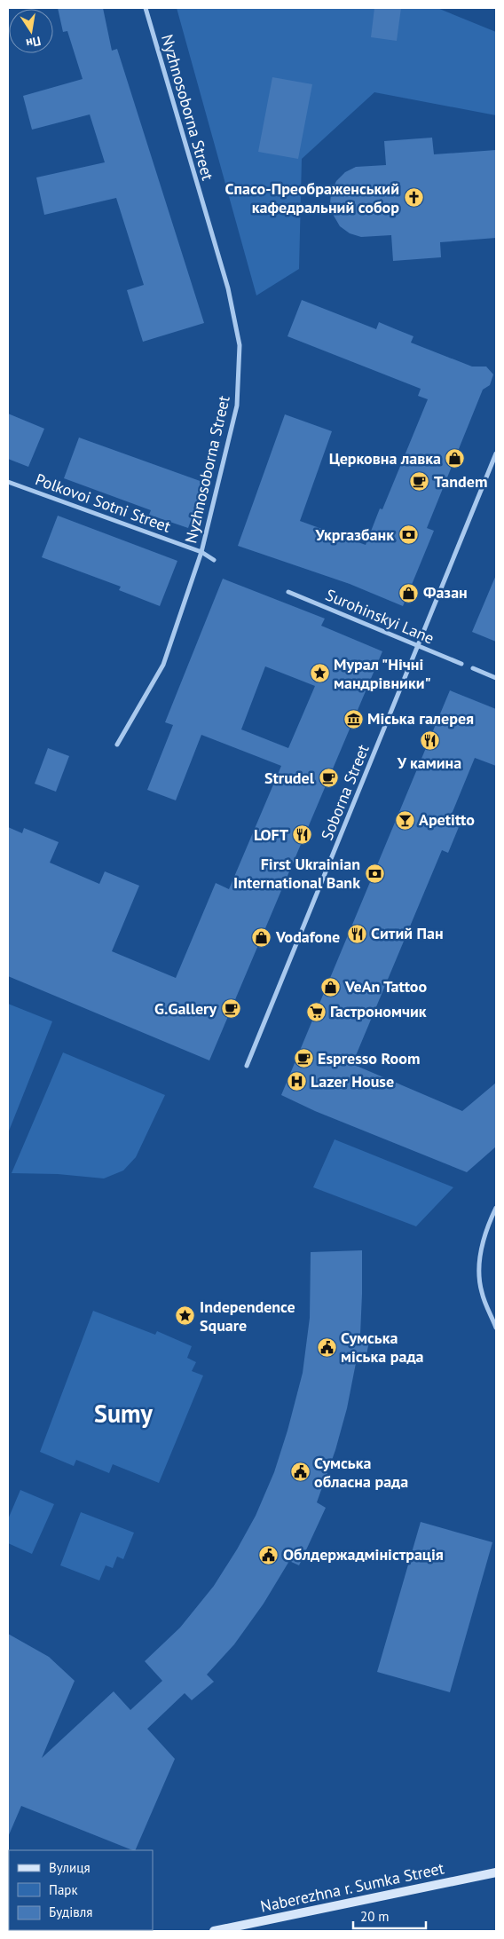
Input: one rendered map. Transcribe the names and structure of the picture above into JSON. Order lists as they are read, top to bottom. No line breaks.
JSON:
{"streets":{"main road":["Naberezhna r. Sumka Street"],"street":["Nyzhnosoborna Street","Polkovoi Sotni Street","Surohinskyi Lane","Soborna Street"]},"crossings":[["Nyzhnosoborna Street","Polkovoi Sotni Street"],["Surohinskyi Lane","Soborna Street"]],"districts":["Sumy"],"places":{"church":["Спасо-Преображенський кафедральний собор"],"shop":["Церковна лавка","Фазан","Vodafone","VeAn Tattoo"],"cafe":["Tandem","Strudel","G.Gallery","Espresso Room"],"bank":["Укргазбанк","First Ukrainian International Bank"],"place":["Мурал \"Нічні мандрівники\"","Independence Square"],"museum":["Міська галерея"],"restaurant":["У камина","LOFT","Ситий Пан"],"bar":["Apetitto"],"supermarket":["Гастрономчик"],"hospital":["Lazer House"],"public building":["Сумська міська рада","Сумська обласна рада","Облдержадміністрація"]},"legend":["Вулиця","Парк","Будівля"],"scale_bar":"20 m","north":"bottom"}
